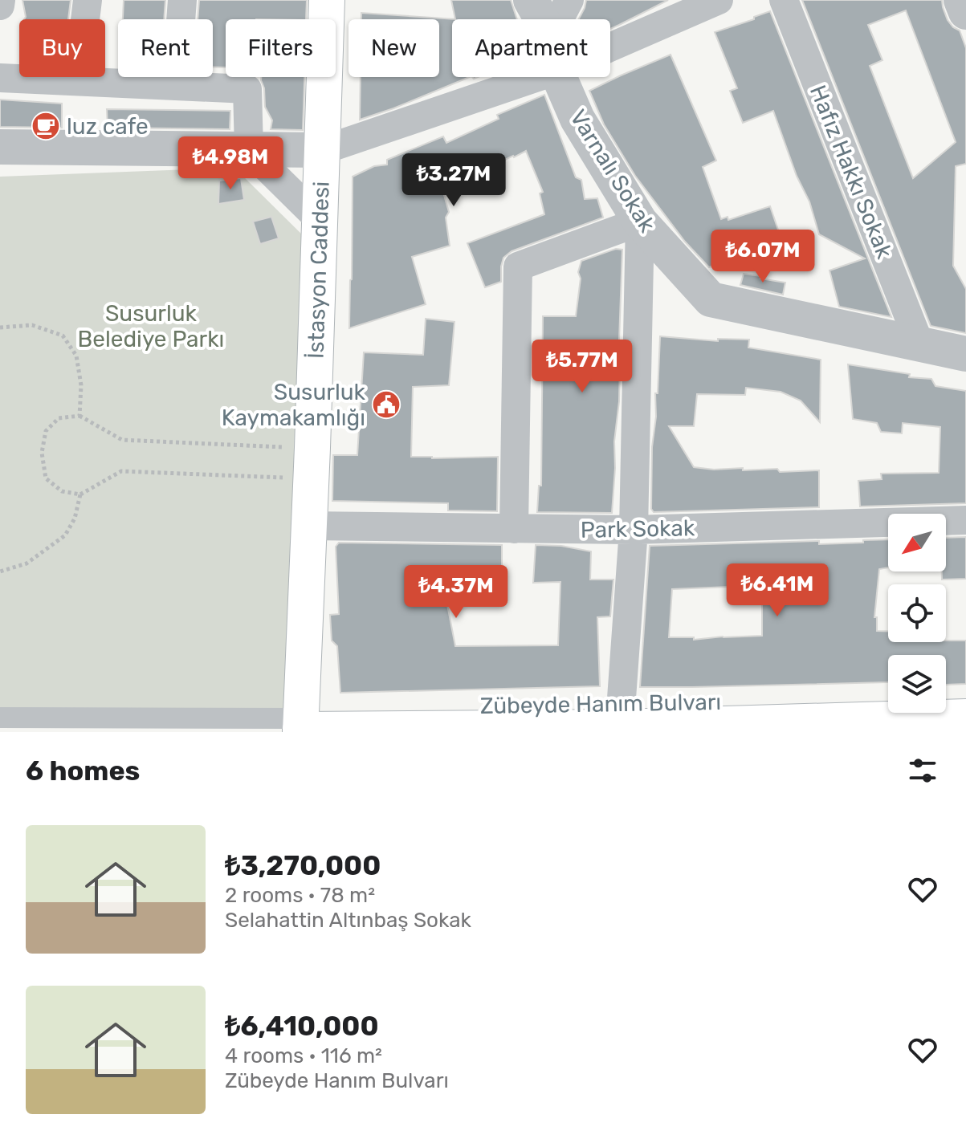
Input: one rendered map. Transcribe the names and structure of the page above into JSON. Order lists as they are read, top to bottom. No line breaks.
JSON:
{"streets":{"main road":["İstasyon Caddesi","Zübeyde Hanım Bulvarı"],"street":["Varnalı Sokak","Hafız Hakkı Sokak","Park Sokak"]},"crossings":[["Varnalı Sokak","Hafız Hakkı Sokak"],["İstasyon Caddesi","Park Sokak"]],"parks":["Susurluk Belediye Parkı"],"places":{"cafe":["luz cafe"],"public building":["Susurluk Kaymakamlığı"]},"north":"bottom left","page":{"chip":["Buy","Rent","Filters","New","Apartment"],"price":["₺4.98M","₺3.27M","₺6.07M","₺5.77M","₺6.41M","₺4.37M"],"heading":"6 homes","list":[{"name":"₺3,270,000","note":"2 rooms · 78 m² · Selahattin Altınbaş Sokak"},{"name":"₺6,410,000","note":"4 rooms · 116 m² · Zübeyde Hanım Bulvarı"}]}}
